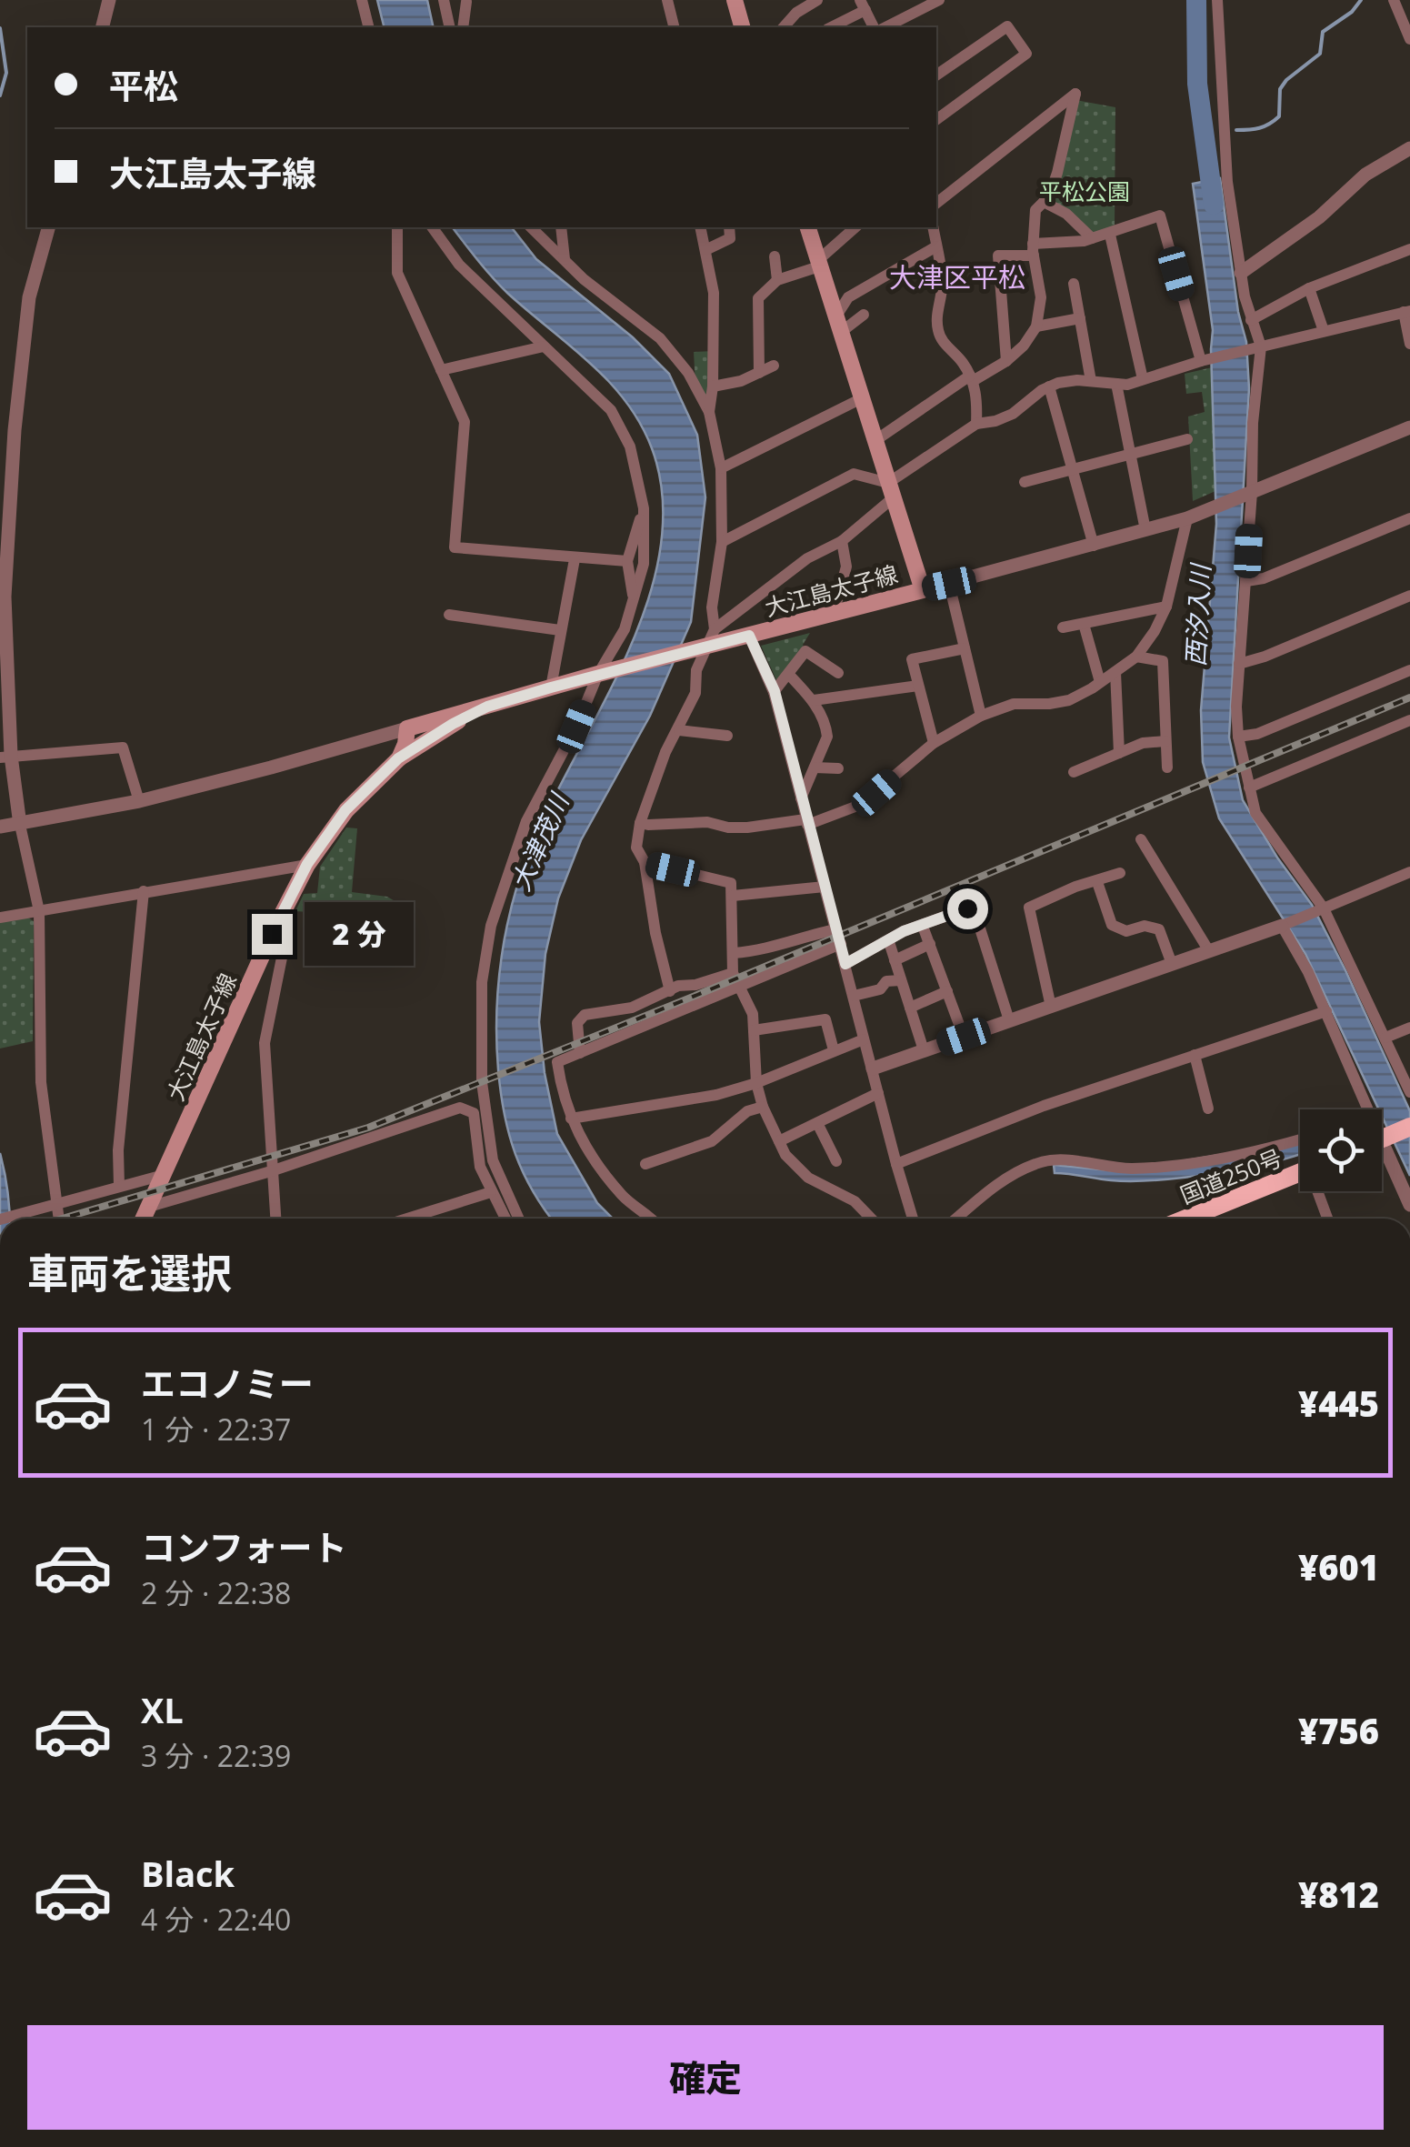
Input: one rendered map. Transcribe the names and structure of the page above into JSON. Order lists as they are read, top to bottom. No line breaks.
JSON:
{"streets":{"highway":["国道250号"],"main road":["大江島太子線"]},"districts":["大津区平松"],"water":["西汐入川","大津茂川"],"parks":["平松公園"],"page":{"banner":["平松","大江島太子線"],"bubble":"2 分","heading":"車両を選択","list":[{"name":"エコノミー","note":"1 分 · 22:37","value":"¥445"},{"name":"コンフォート","note":"2 分 · 22:38","value":"¥601"},{"name":"XL","note":"3 分 · 22:39","value":"¥756"},{"name":"Black","note":"4 分 · 22:40","value":"¥812"}],"buttons":"確定"}}
